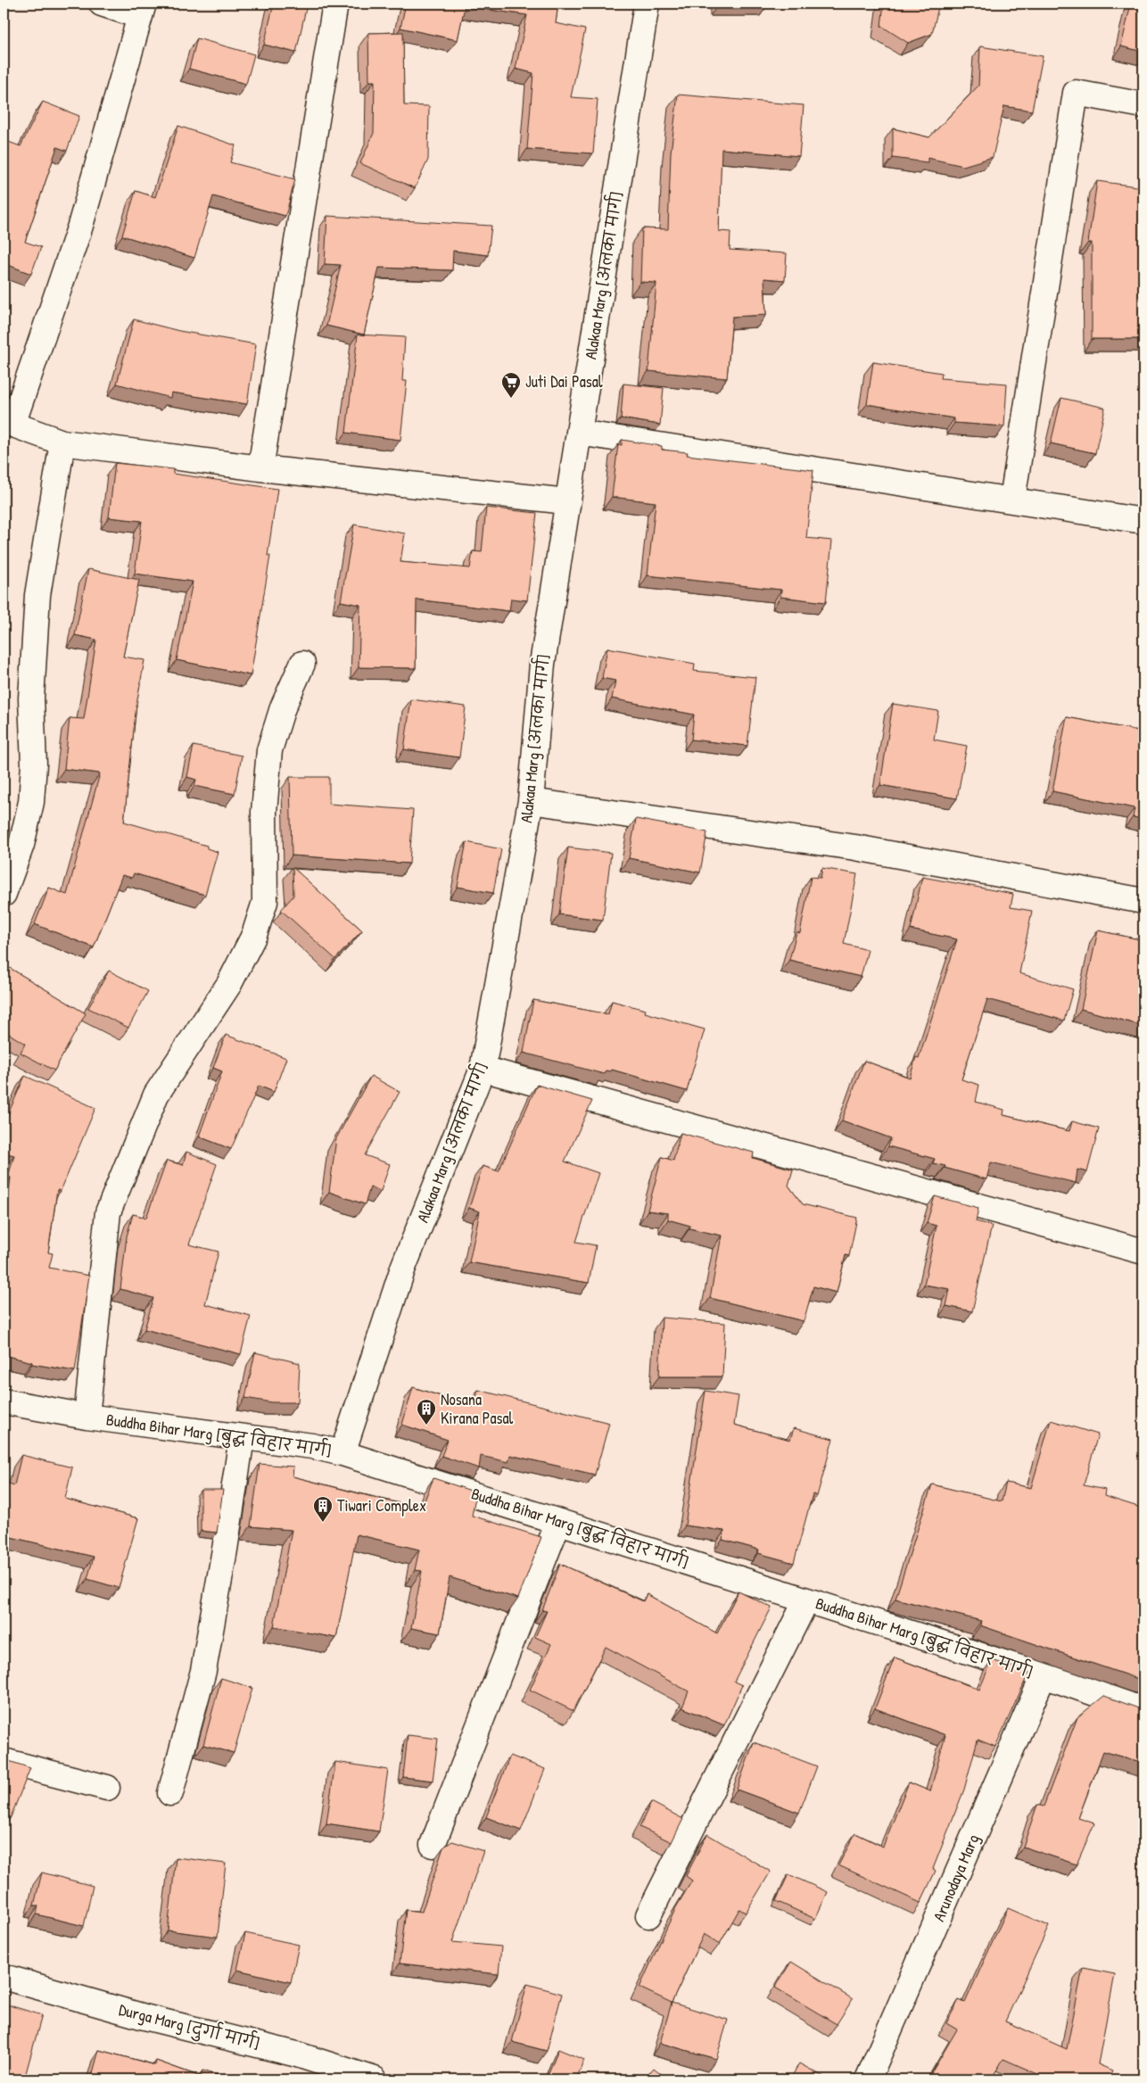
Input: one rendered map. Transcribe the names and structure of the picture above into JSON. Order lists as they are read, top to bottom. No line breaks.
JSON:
{"streets":{"street":["Alakaa Marg [अलका मार्ग]","Buddha Bihar Marg [बुद्ध विहार मार्ग]","Arunodaya Marg","Durga Marg [दुर्गा मार्ग]"]},"crossings":[["Alakaa Marg [अलका मार्ग]","Buddha Bihar Marg [बुद्ध विहार मार्ग]"],["Buddha Bihar Marg [बुद्ध विहार मार्ग]","Arunodaya Marg"]],"places":{"supermarket":["Juti Dai Pasal"],"building":["Nosana Kirana Pasal","Tiwari Complex"]}}
